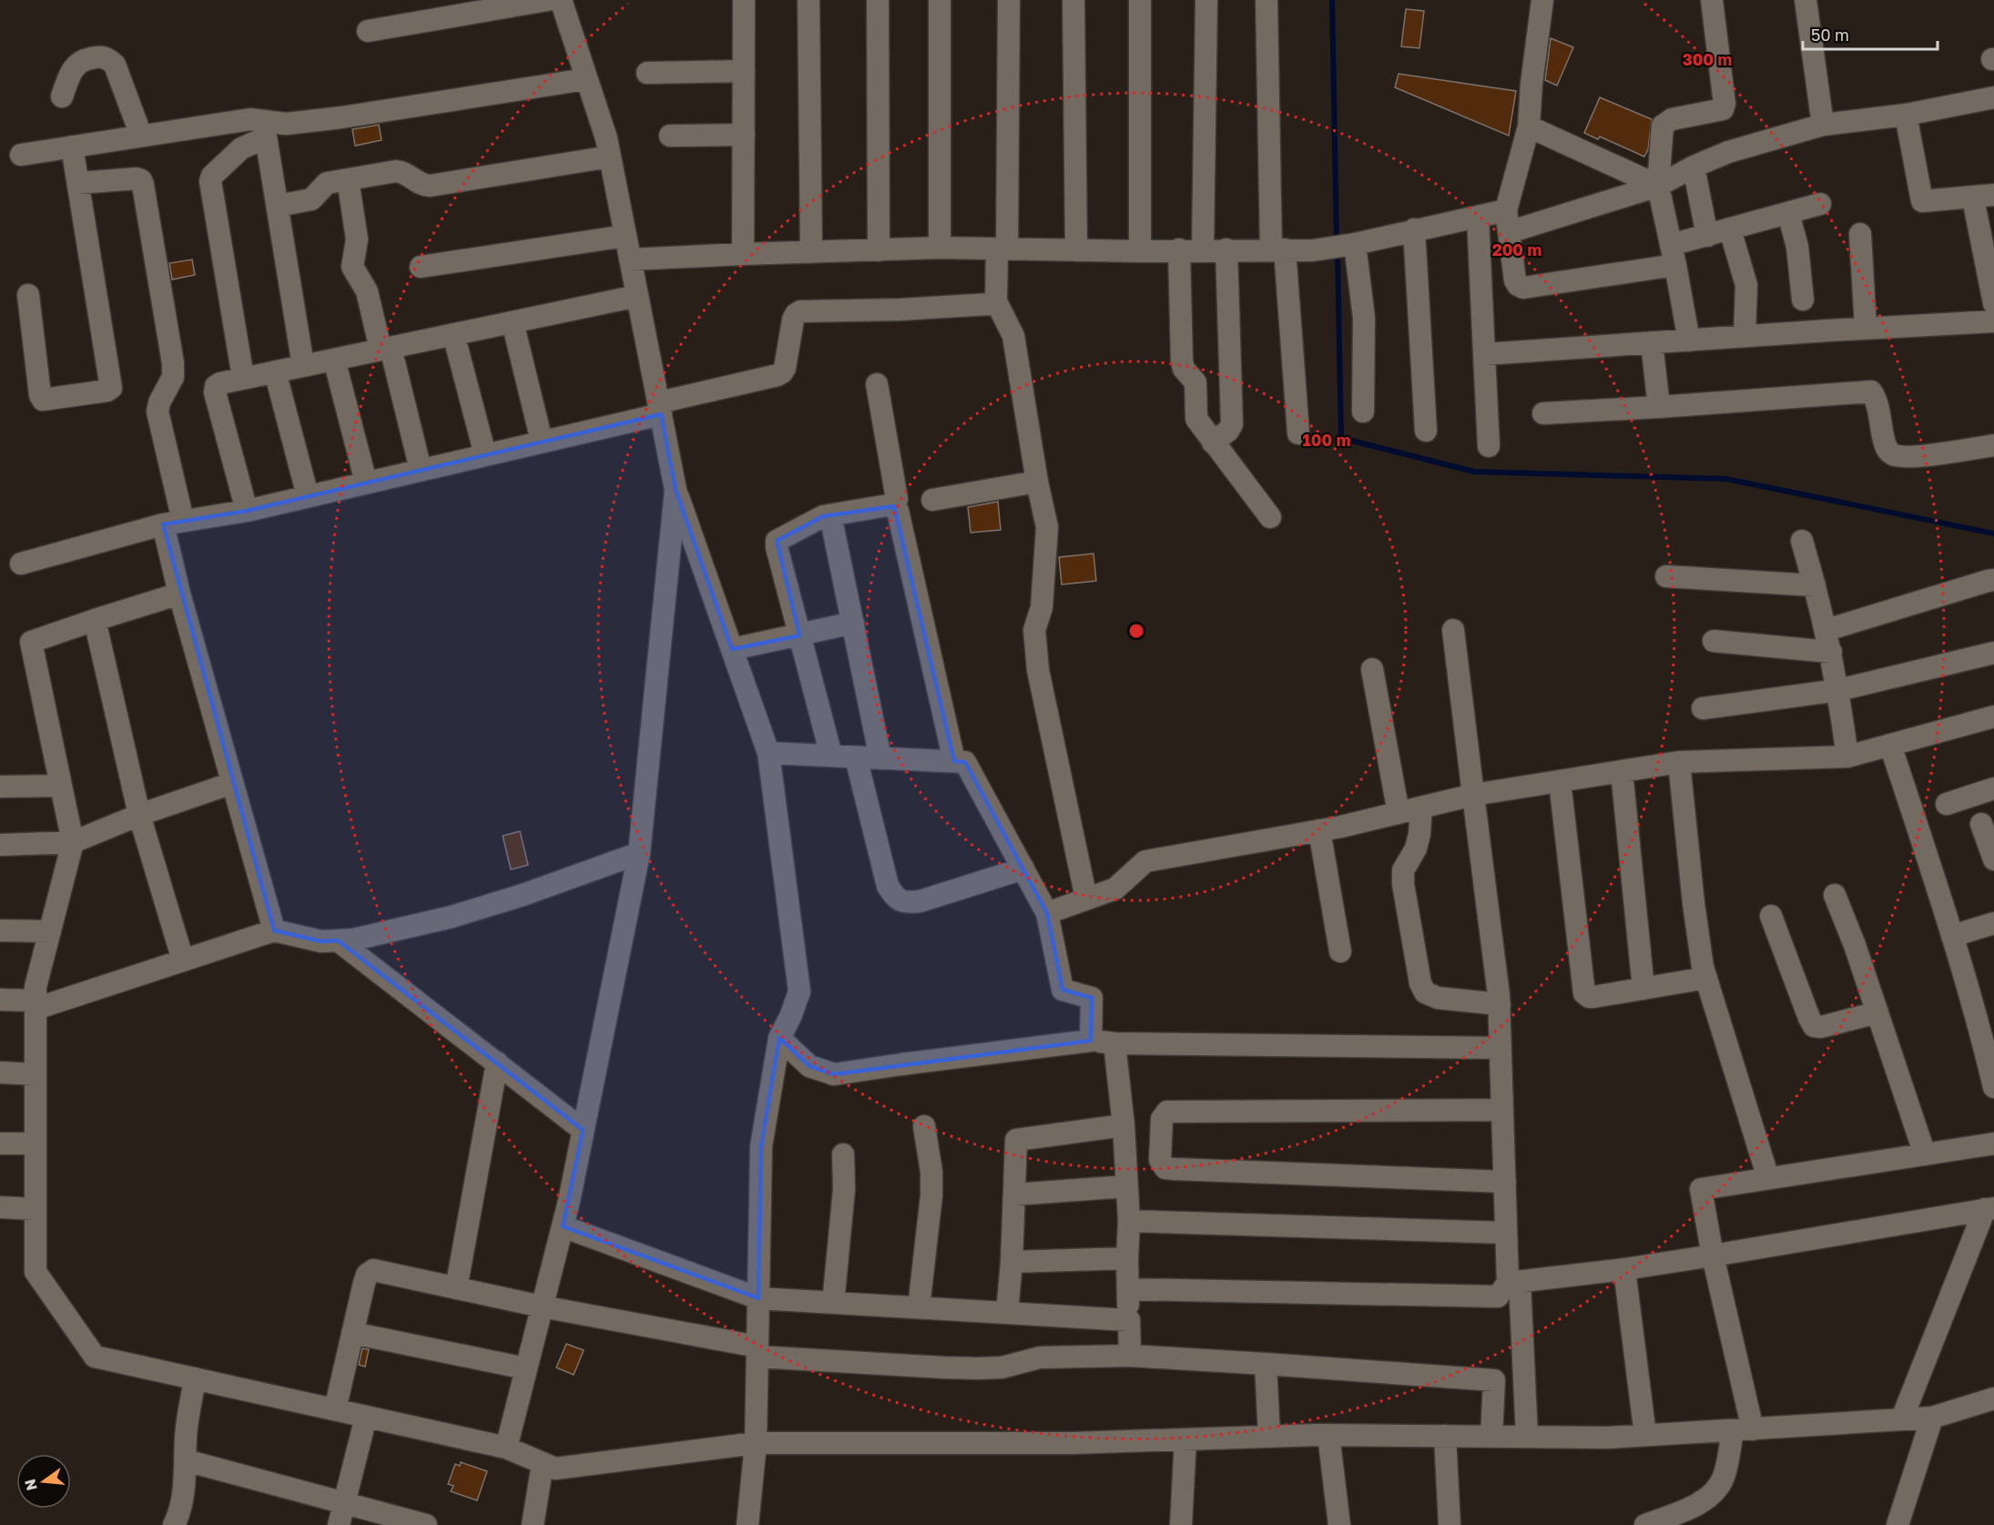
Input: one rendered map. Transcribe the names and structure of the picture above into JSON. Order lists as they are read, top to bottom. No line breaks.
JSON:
{"scale_bar":"50 m","north":"left","rings":["300 m","200 m","100 m"]}
